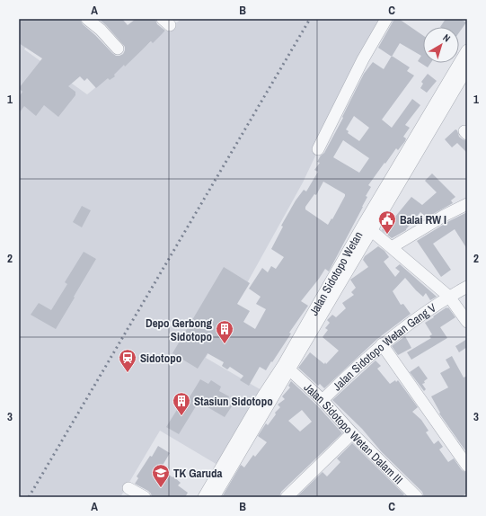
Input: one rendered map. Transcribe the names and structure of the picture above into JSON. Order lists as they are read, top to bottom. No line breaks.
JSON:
{"streets":{"street":["Jalan Sidotopo Wetan","Jalan Sidotopo Wetan Gang V","Jalan Sidotopo Wetan Dalam III"]},"crossings":[["Jalan Sidotopo Wetan","Jalan Sidotopo Wetan Dalam III"],["Jalan Sidotopo Wetan Gang V","Jalan Sidotopo Wetan Dalam III"]],"places":{"public building":["Balai RW I"],"building":["Depo Gerbong Sidotopo","Stasiun Sidotopo"],"station":["Sidotopo"],"school or university":["TK Garuda"]},"north":"top right","grid":{"columns":["A","B","C"],"rows":["1","2","3"]}}
